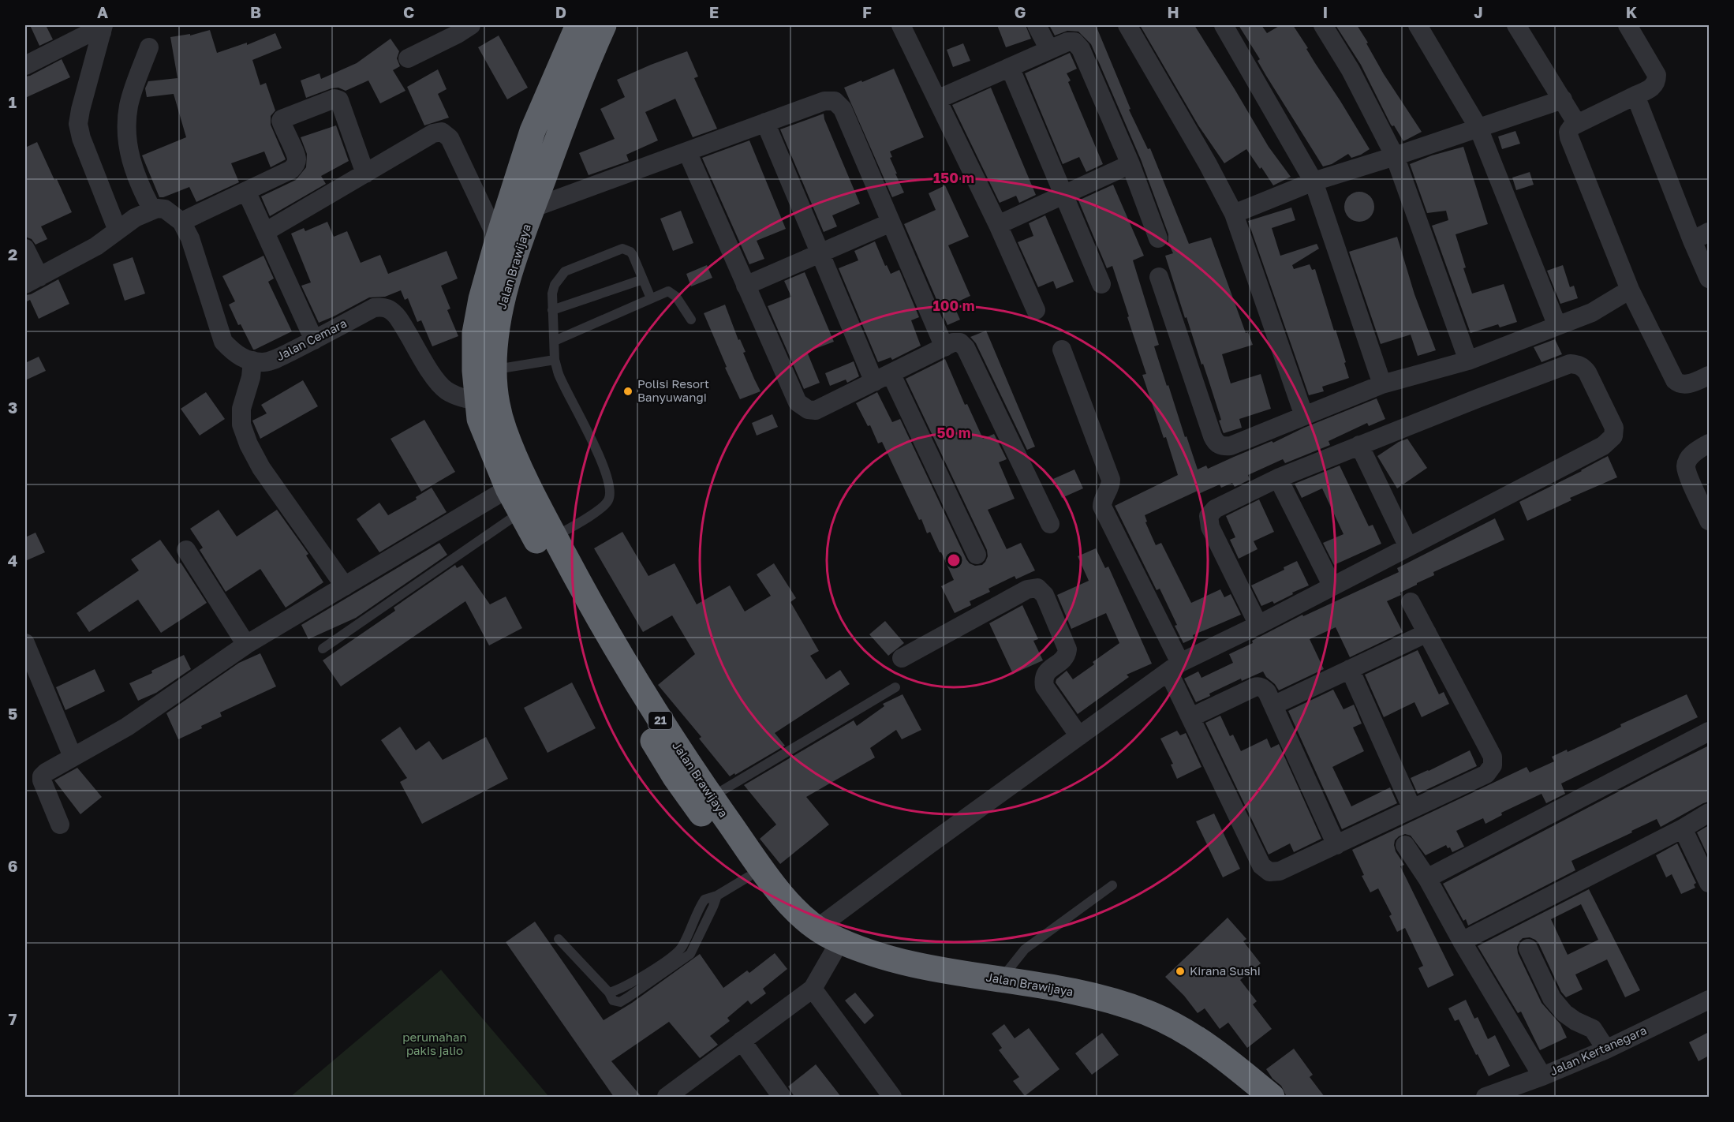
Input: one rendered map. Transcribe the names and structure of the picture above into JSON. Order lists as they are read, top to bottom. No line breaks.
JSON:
{"streets":{"highway":["Jalan Brawijaya","21"],"street":["Jalan Cemara","Jalan Kertanegara"]},"crossings":[["Jalan Brawijaya","Jalan Cemara"]],"parks":["perumahan pakis jalio"],"places":["Polisi Resort Banyuwangi","Kirana Sushi"],"grid":{"columns":["A","B","C","D","E","F","G","H","I","J","K"],"rows":["1","2","3","4","5","6","7"]},"rings":["150 m","100 m","50 m"]}
